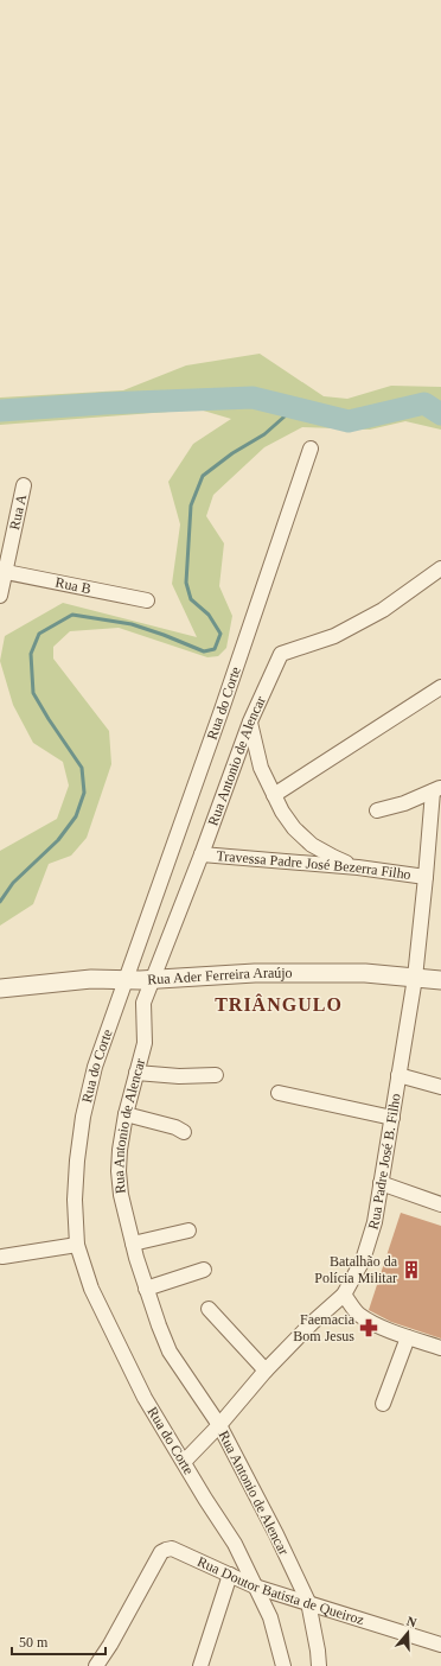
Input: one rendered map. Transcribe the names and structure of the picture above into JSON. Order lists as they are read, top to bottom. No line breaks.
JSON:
{"streets":{"street":["Rua A","Rua B","Rua do Corte","Rua Antonio de Alencar","Travessa Padre José Bezerra Filho","Rua Ader Ferreira Araújo","Rua Padre José B. Filho","Rua Doutor Batista de Queiroz"]},"crossings":[["Rua A","Rua B"],["Rua do Corte","Rua Ader Ferreira Araújo"],["Rua do Corte","Rua Padre José B. Filho"],["Rua do Corte","Rua Doutor Batista de Queiroz"],["Rua Antonio de Alencar","Travessa Padre José Bezerra Filho"],["Rua Antonio de Alencar","Rua Ader Ferreira Araújo"],["Rua Antonio de Alencar","Rua Padre José B. Filho"],["Rua Antonio de Alencar","Rua Doutor Batista de Queiroz"],["Travessa Padre José Bezerra Filho","Rua Padre José B. Filho"],["Rua Ader Ferreira Araújo","Rua Padre José B. Filho"]],"districts":["TRIÂNGULO"],"places":{"building":["Batalhão da Polícia Militar"],"pharmacy":["Faemacia Bom Jesus"]},"scale_bar":"50 m","north":"top"}
